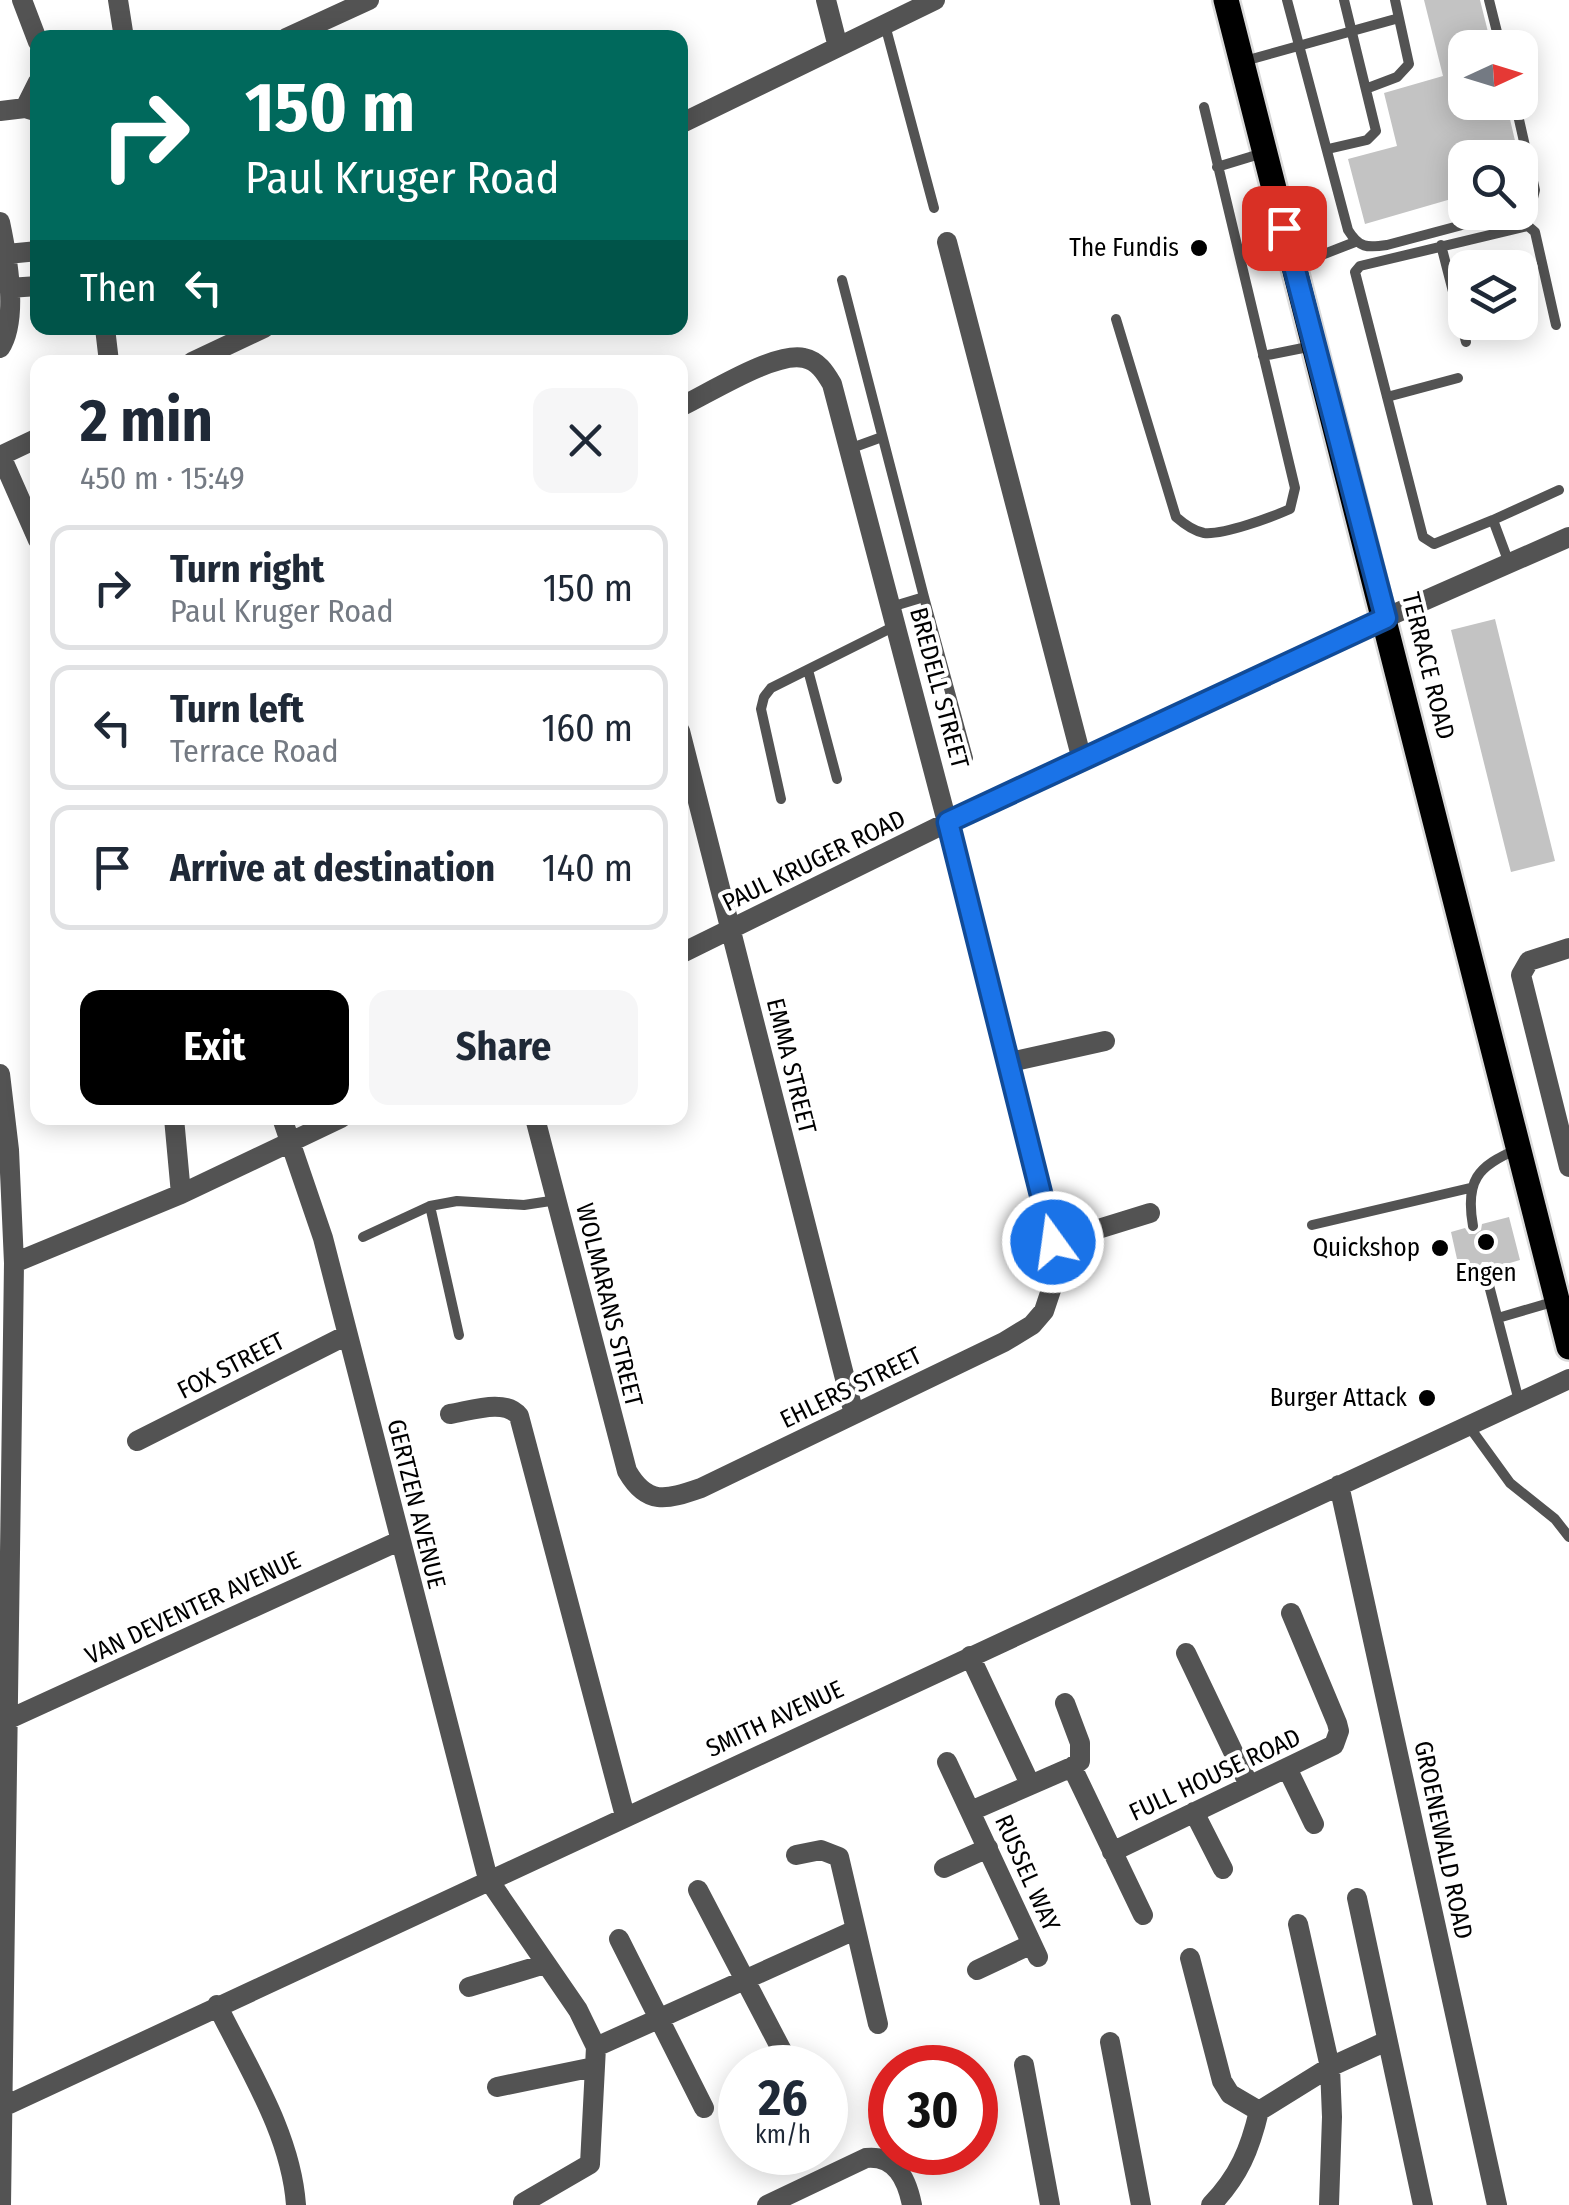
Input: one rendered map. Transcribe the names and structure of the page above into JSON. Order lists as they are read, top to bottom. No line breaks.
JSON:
{"streets":{"main road":["TERRACE ROAD"],"street":["BREDELL STREET","PAUL KRUGER ROAD","EMMA STREET","WOLMARANS STREET","FOX STREET","EHLERS STREET","GERTZEN AVENUE","VAN DEVENTER AVENUE","SMITH AVENUE","FULL HOUSE ROAD","GROENEWALD ROAD","RUSSEL WAY"]},"crossings":[["TERRACE ROAD","PAUL KRUGER ROAD"],["BREDELL STREET","PAUL KRUGER ROAD"],["BREDELL STREET","EHLERS STREET"],["PAUL KRUGER ROAD","EMMA STREET"],["EMMA STREET","EHLERS STREET"],["WOLMARANS STREET","EHLERS STREET"],["FOX STREET","GERTZEN AVENUE"],["GERTZEN AVENUE","VAN DEVENTER AVENUE"],["GERTZEN AVENUE","SMITH AVENUE"],["SMITH AVENUE","GROENEWALD ROAD"]],"places":["The Fundis","Engen","Quickshop","Burger Attack"],"north":"right","page":{"turn":["150 m","Paul Kruger Road"],"then":"Then","heading":["2 min","450 m · 15:49"],"list":[{"name":"Turn right","note":"Paul Kruger Road","value":"150 m"},{"name":"Turn left","note":"Terrace Road","value":"160 m"},{"name":"Arrive at destination","value":"140 m"}],"buttons":["Exit","Share"],"speed":"26 km/h","limit":"30"}}
